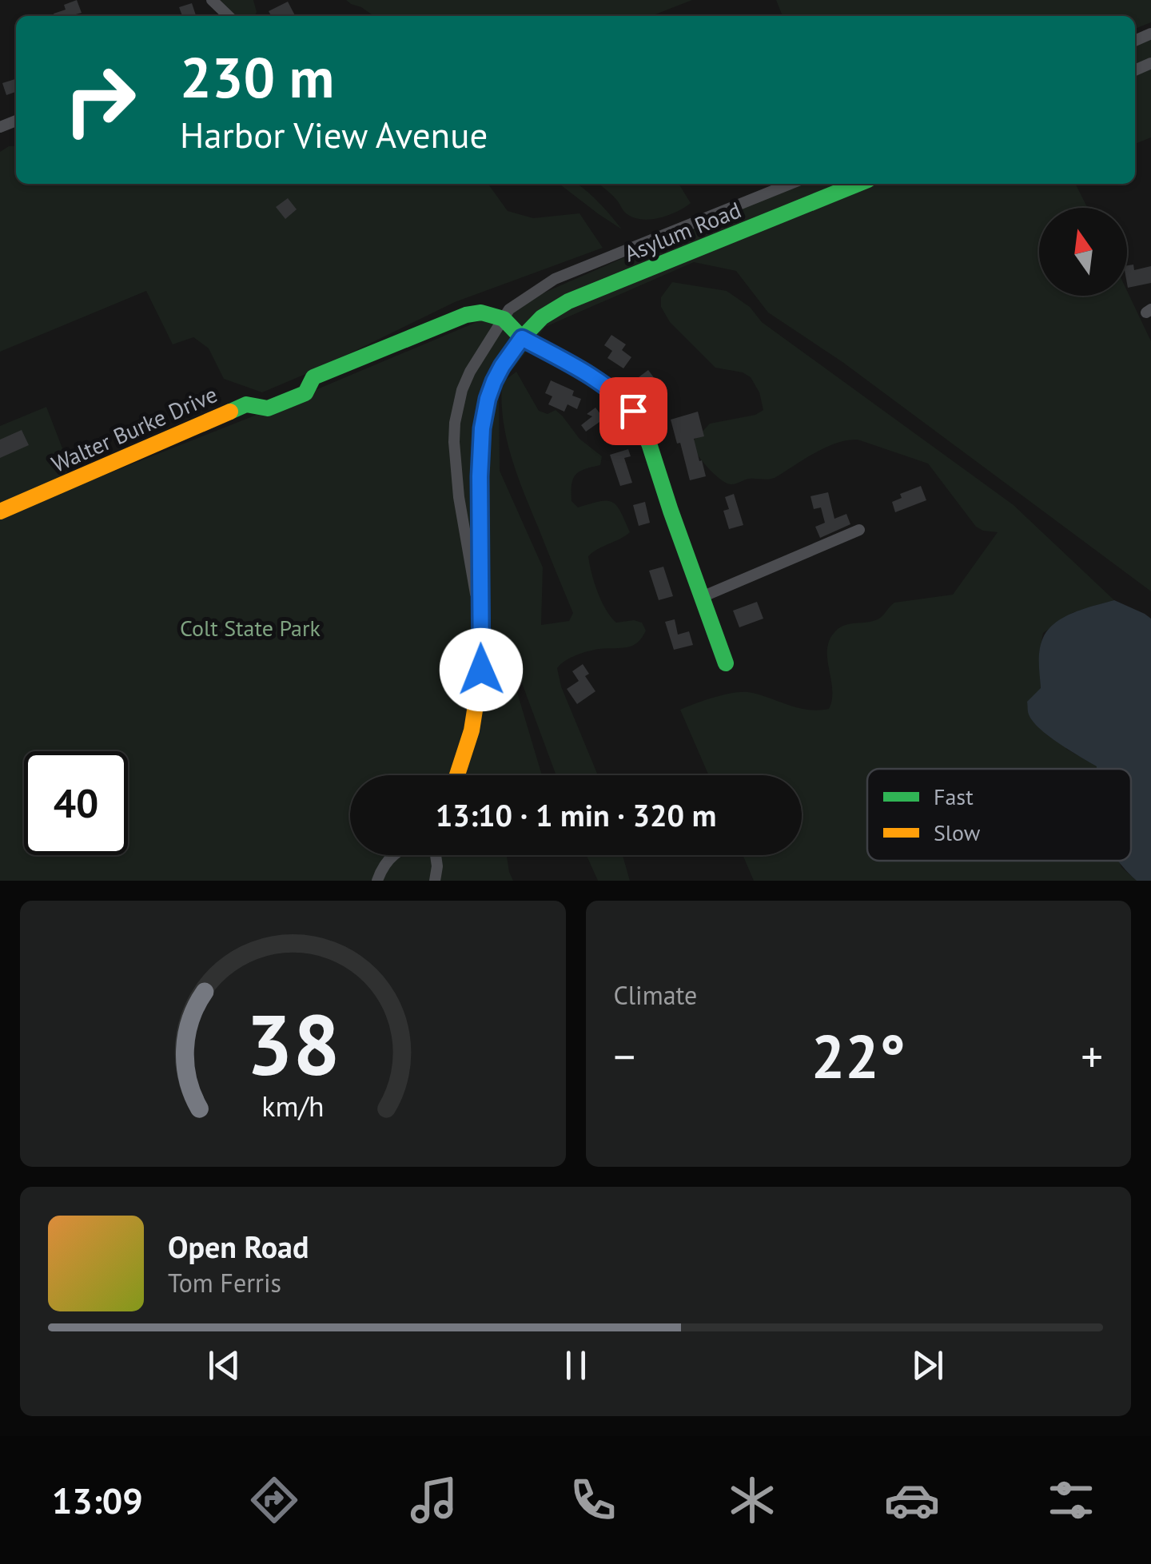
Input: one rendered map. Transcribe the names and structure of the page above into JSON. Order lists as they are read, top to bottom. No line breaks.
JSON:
{"streets":{"street":["Asylum Road","Walter Burke Drive"]},"crossings":[["Asylum Road","Walter Burke Drive"]],"parks":["Colt State Park"],"legend":["Fast","Slow"],"north":"top","page":{"turn":["230 m","Harbor View Avenue"],"limit":"40","trip":"13:10 · 1 min · 320 m","tile":"Climate","heat":["−","22°","+"],"song":["Open Road","Tom Ferris"],"tabs":"13:09","gauge":["38","km/h"]}}
